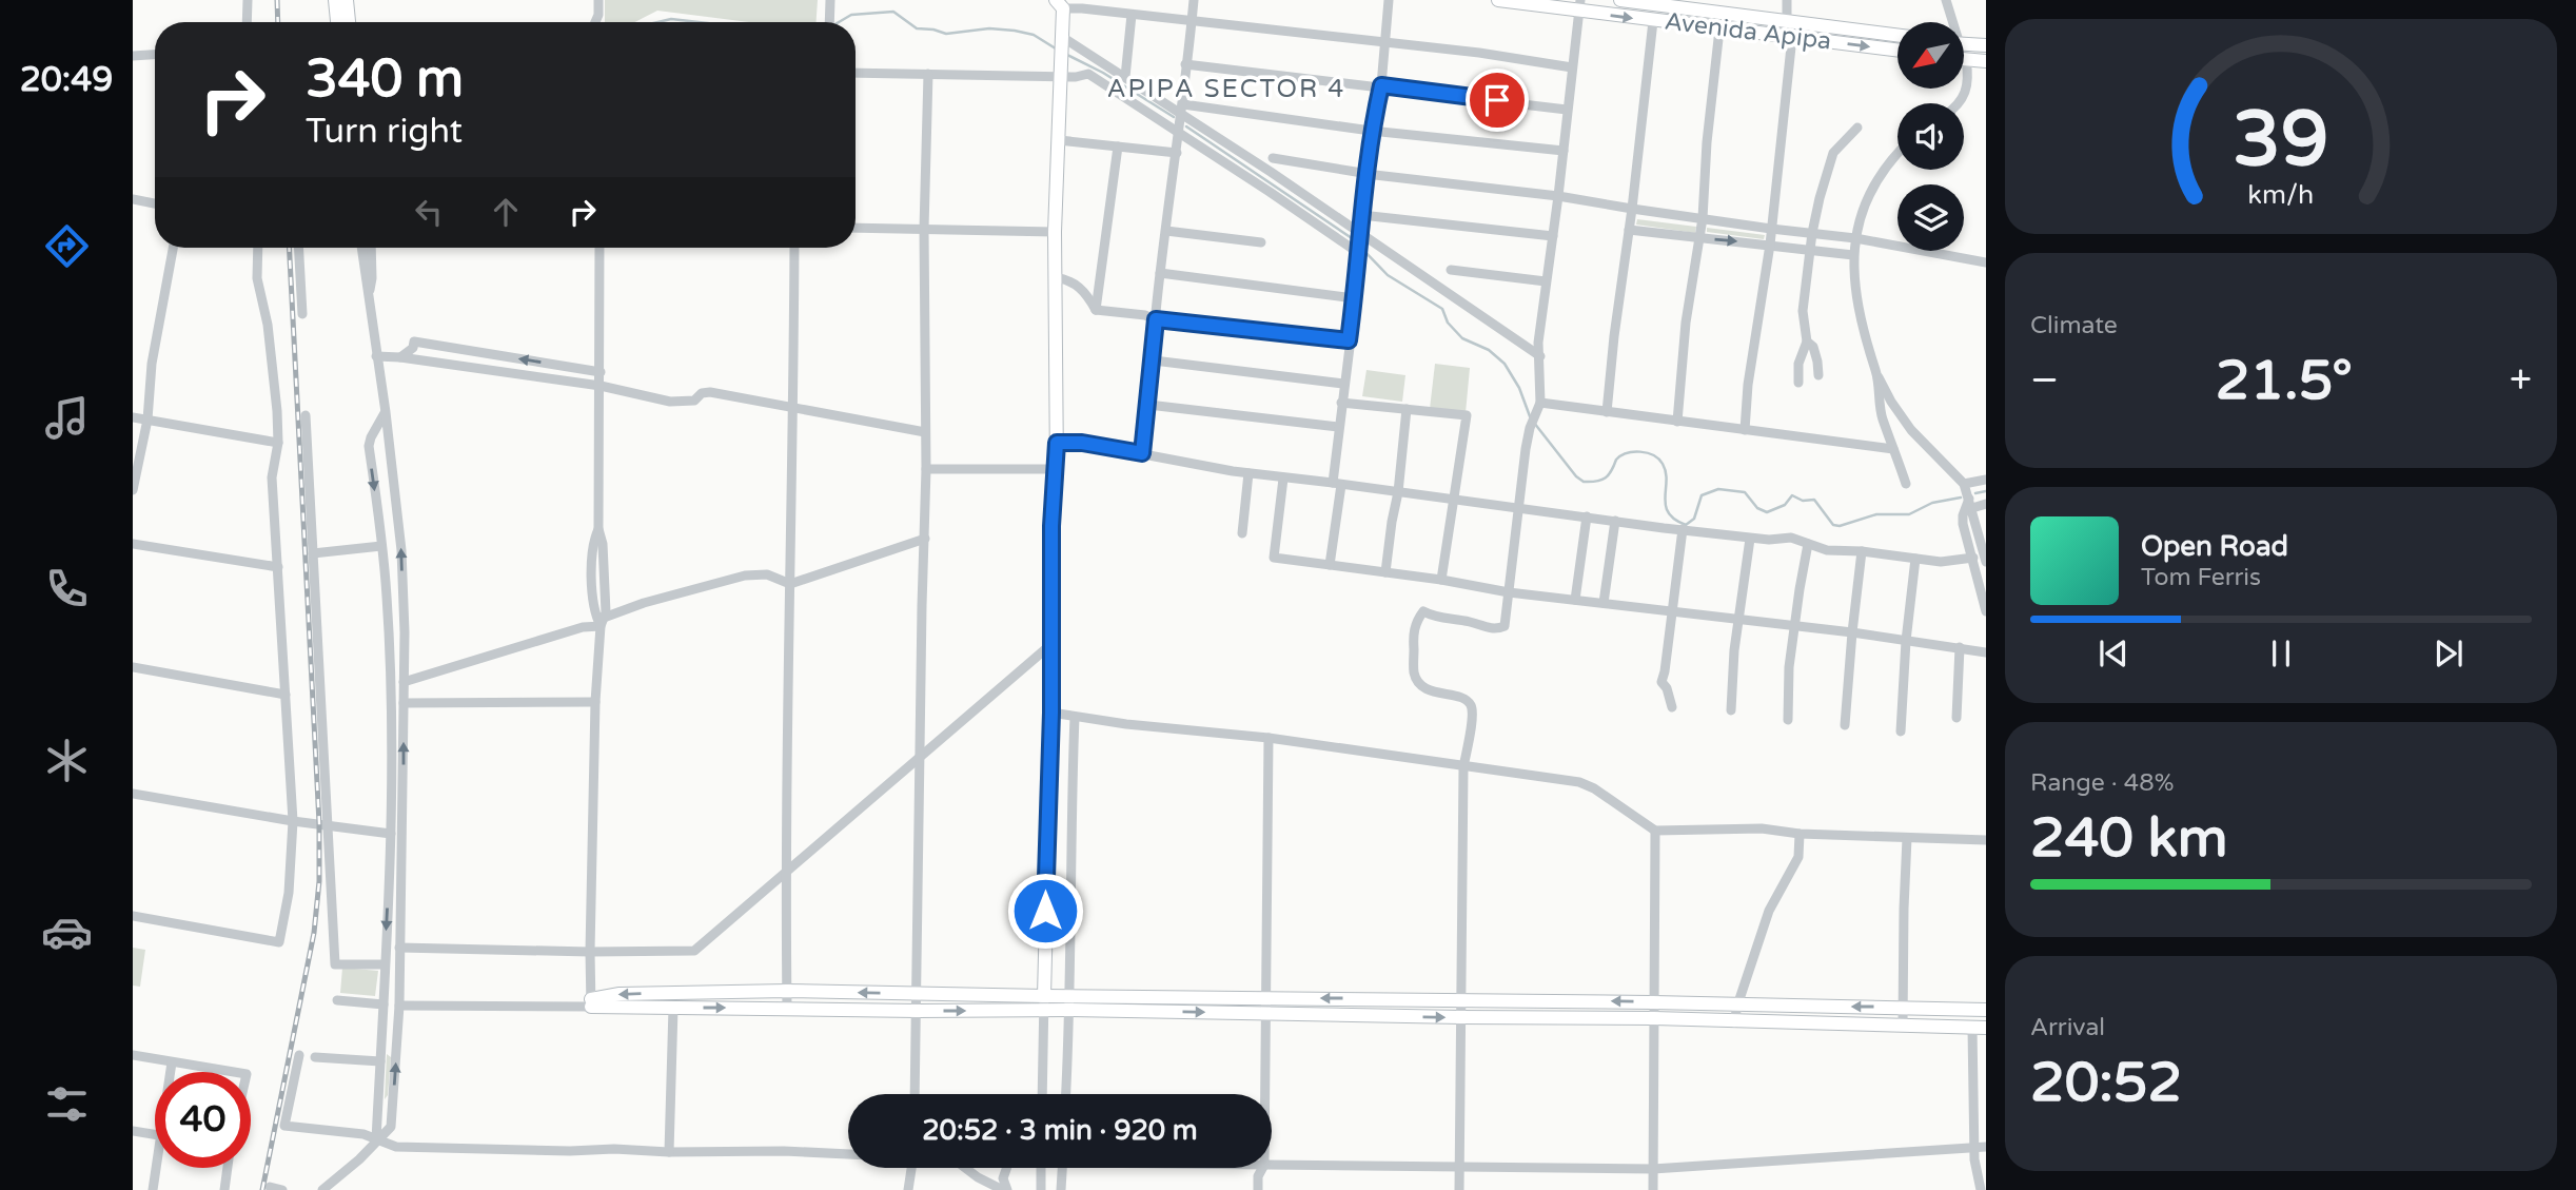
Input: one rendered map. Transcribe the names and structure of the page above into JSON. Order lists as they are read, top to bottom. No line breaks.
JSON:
{"streets":{"street":["Avenida Apipa"]},"districts":["APIPA SECTOR 4"],"north":"bottom left","page":{"tabs":"20:49","turn":["340 m","Turn right"],"tile":["Climate",["Range · 48%","240 km"],["Arrival","20:52"]],"heat":["−","21.5°","+"],"song":["Open Road","Tom Ferris"],"limit":"40","trip":"20:52 · 3 min · 920 m","gauge":["39","km/h"]}}
